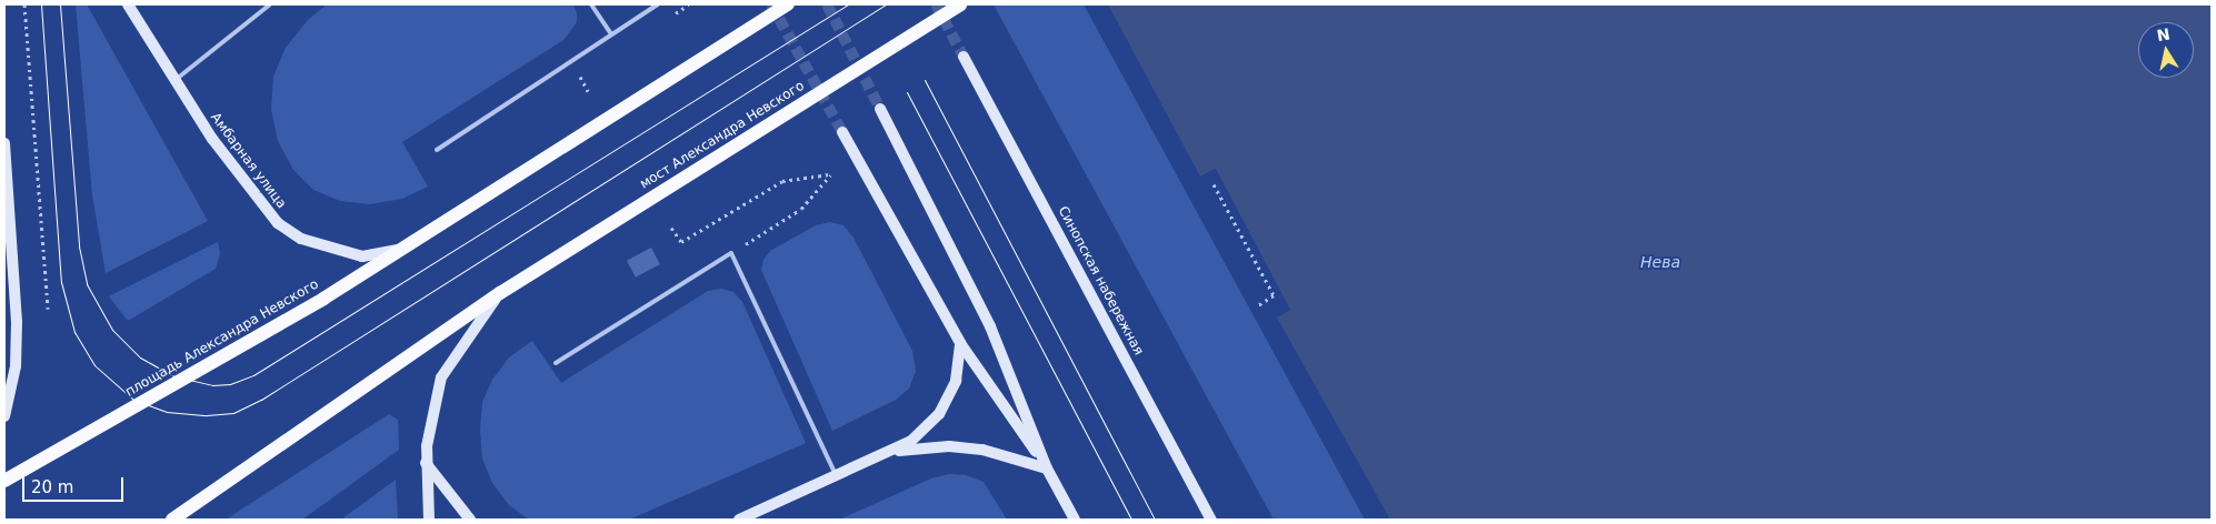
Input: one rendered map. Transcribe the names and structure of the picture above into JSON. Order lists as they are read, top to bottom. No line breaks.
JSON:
{"streets":{"main road":["мост Александра Невского","Амбарная улица","Синопская набережная","площадь Александра Невского"]},"crossings":[["Амбарная улица","площадь Александра Невского"]],"water":["Нева"],"scale_bar":"20 m","north":"top"}
